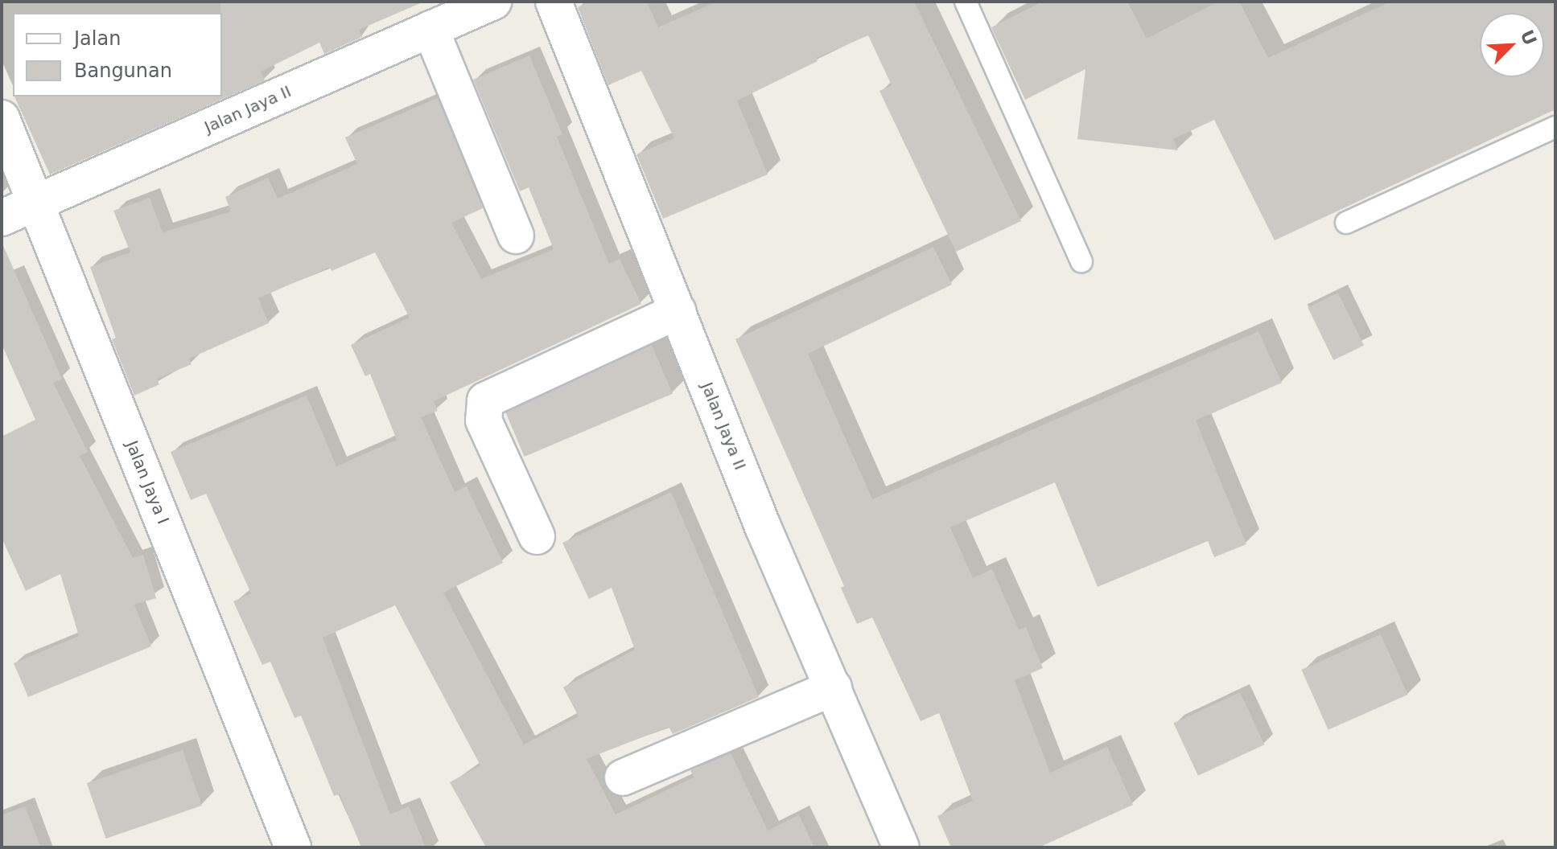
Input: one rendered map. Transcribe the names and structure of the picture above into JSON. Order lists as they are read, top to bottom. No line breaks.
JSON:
{"streets":{"street":["Jalan Jaya II","Jalan Jaya I"]},"crossings":[["Jalan Jaya II","Jalan Jaya I"]],"legend":["Jalan","Bangunan"],"north":"top right"}
